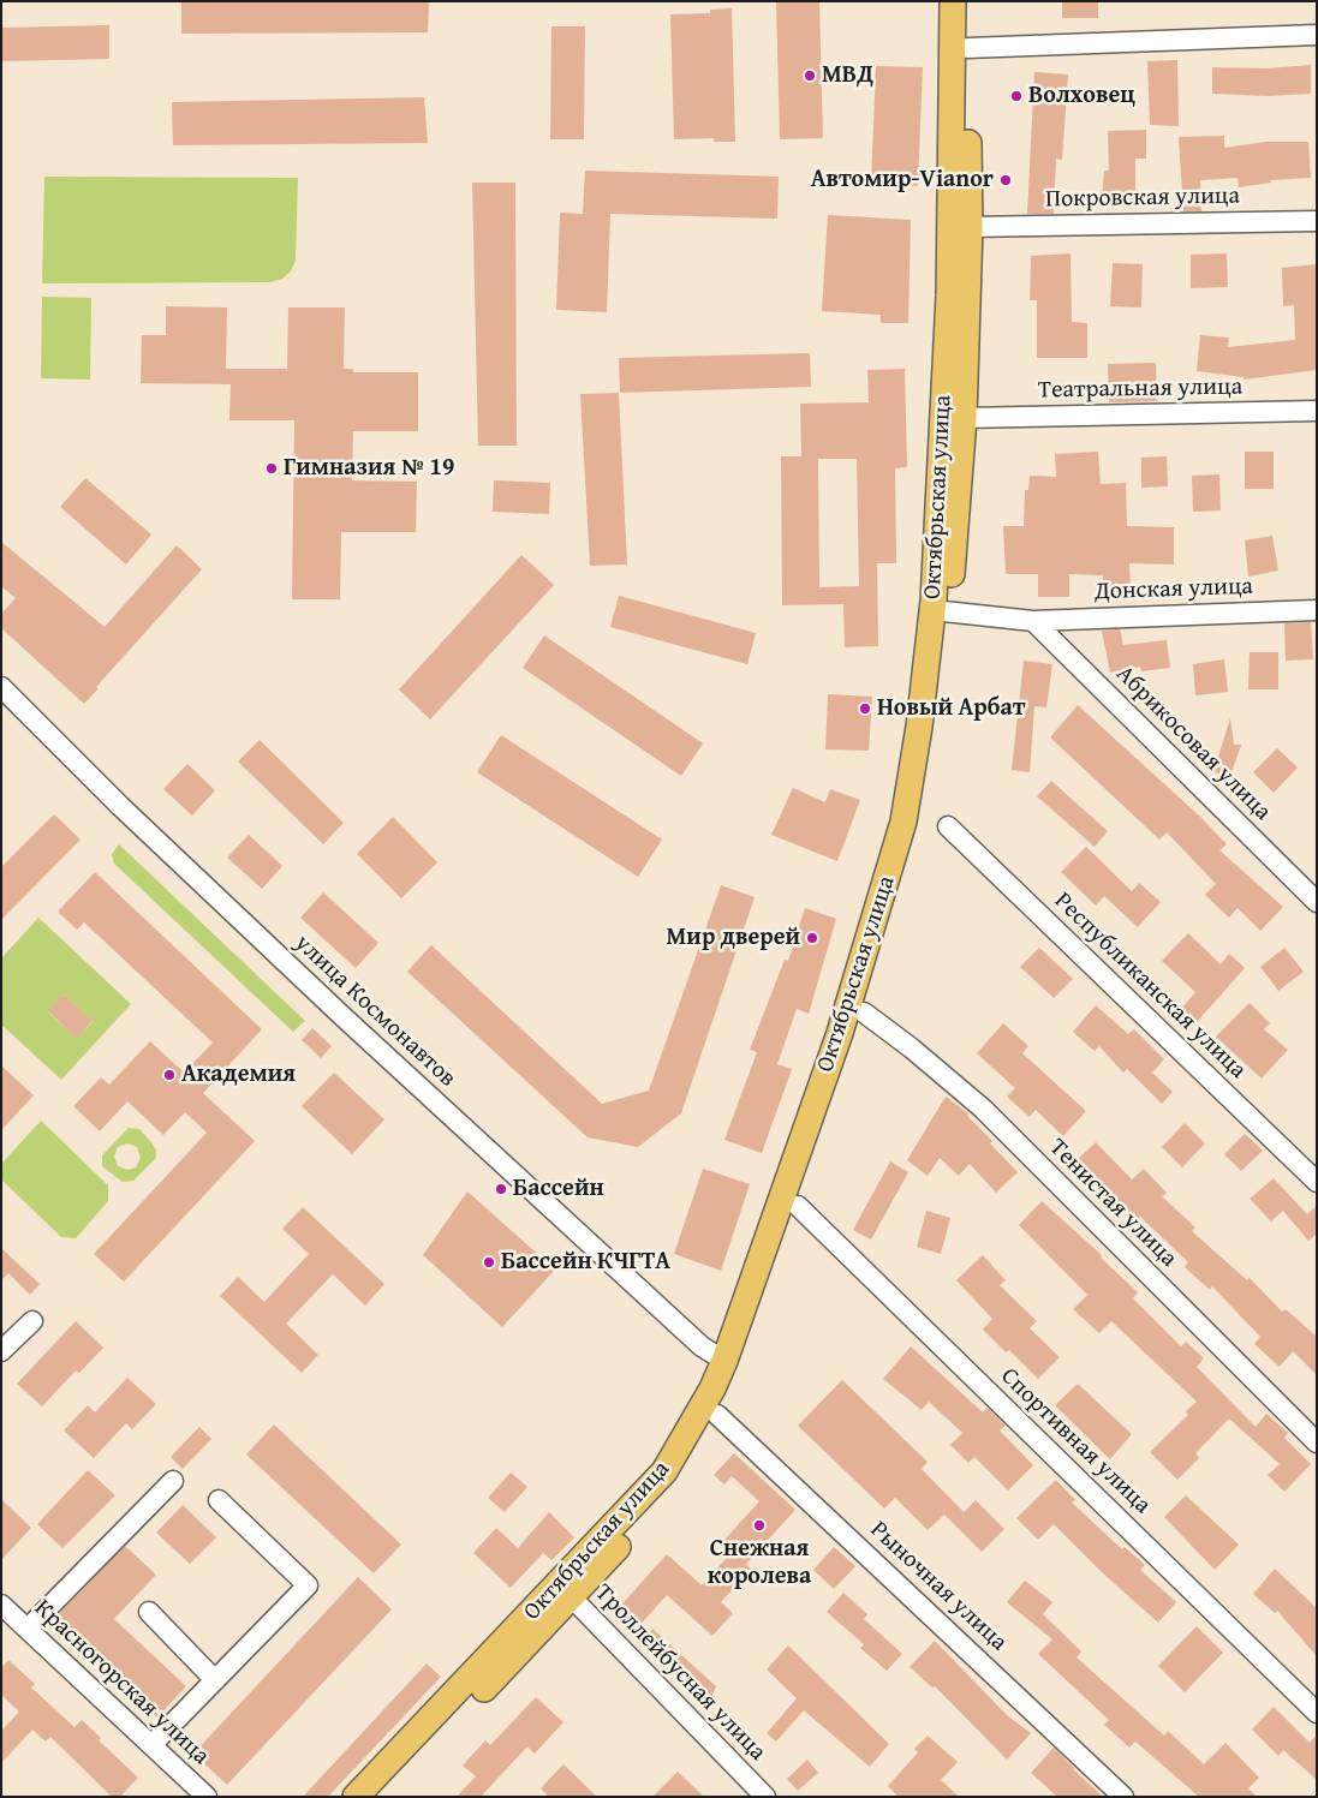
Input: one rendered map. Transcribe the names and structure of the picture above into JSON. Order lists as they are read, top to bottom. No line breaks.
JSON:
{"streets":{"main road":["Октябрьская улица"],"street":["Покровская улица","Театральная улица","Донская улица","Абрикосовая улица","Республиканская улица","улица Космонавтов","Тенистая улица","Спортивная улица","Рыночная улица","Троллейбусная улица","Красногорская улица"]},"crossings":[["Покровская улица","Октябрьская улица"],["Театральная улица","Октябрьская улица"],["Октябрьская улица","Донская улица"],["Октябрьская улица","улица Космонавтов"],["Октябрьская улица","Тенистая улица"],["Октябрьская улица","Спортивная улица"],["Октябрьская улица","Рыночная улица"],["Октябрьская улица","Троллейбусная улица"],["Донская улица","Абрикосовая улица"]],"places":["МВД","Волховец","Автомир-Vianor","Гимназия № 19","Новый Арбат","Мир дверей","Академия","Бассейн","Бассейн КЧГТА","Снежная королева"]}
